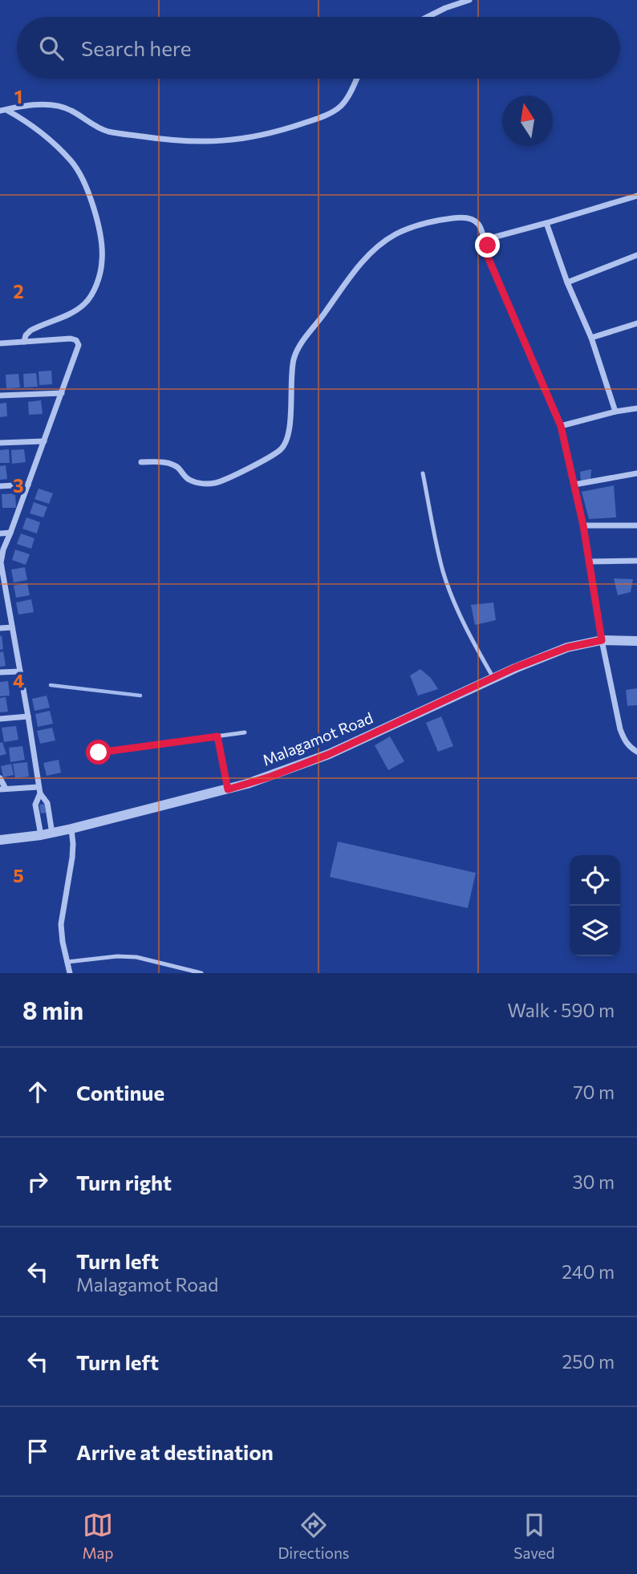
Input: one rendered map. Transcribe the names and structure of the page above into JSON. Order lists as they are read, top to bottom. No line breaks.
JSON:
{"streets":{"street":["Malagamot Road"]},"north":"top","page":{"search":"Search here","heading":["8 min","Walk · 590 m"],"list":[["Continue","70 m"],["Turn right","30 m"],["Turn left","Malagamot Road","240 m"],["Turn left","250 m"],"Arrive at destination"],"nav":["Map","Directions","Saved"]},"grid":{"rows":["1","2","3","4","5"]}}
